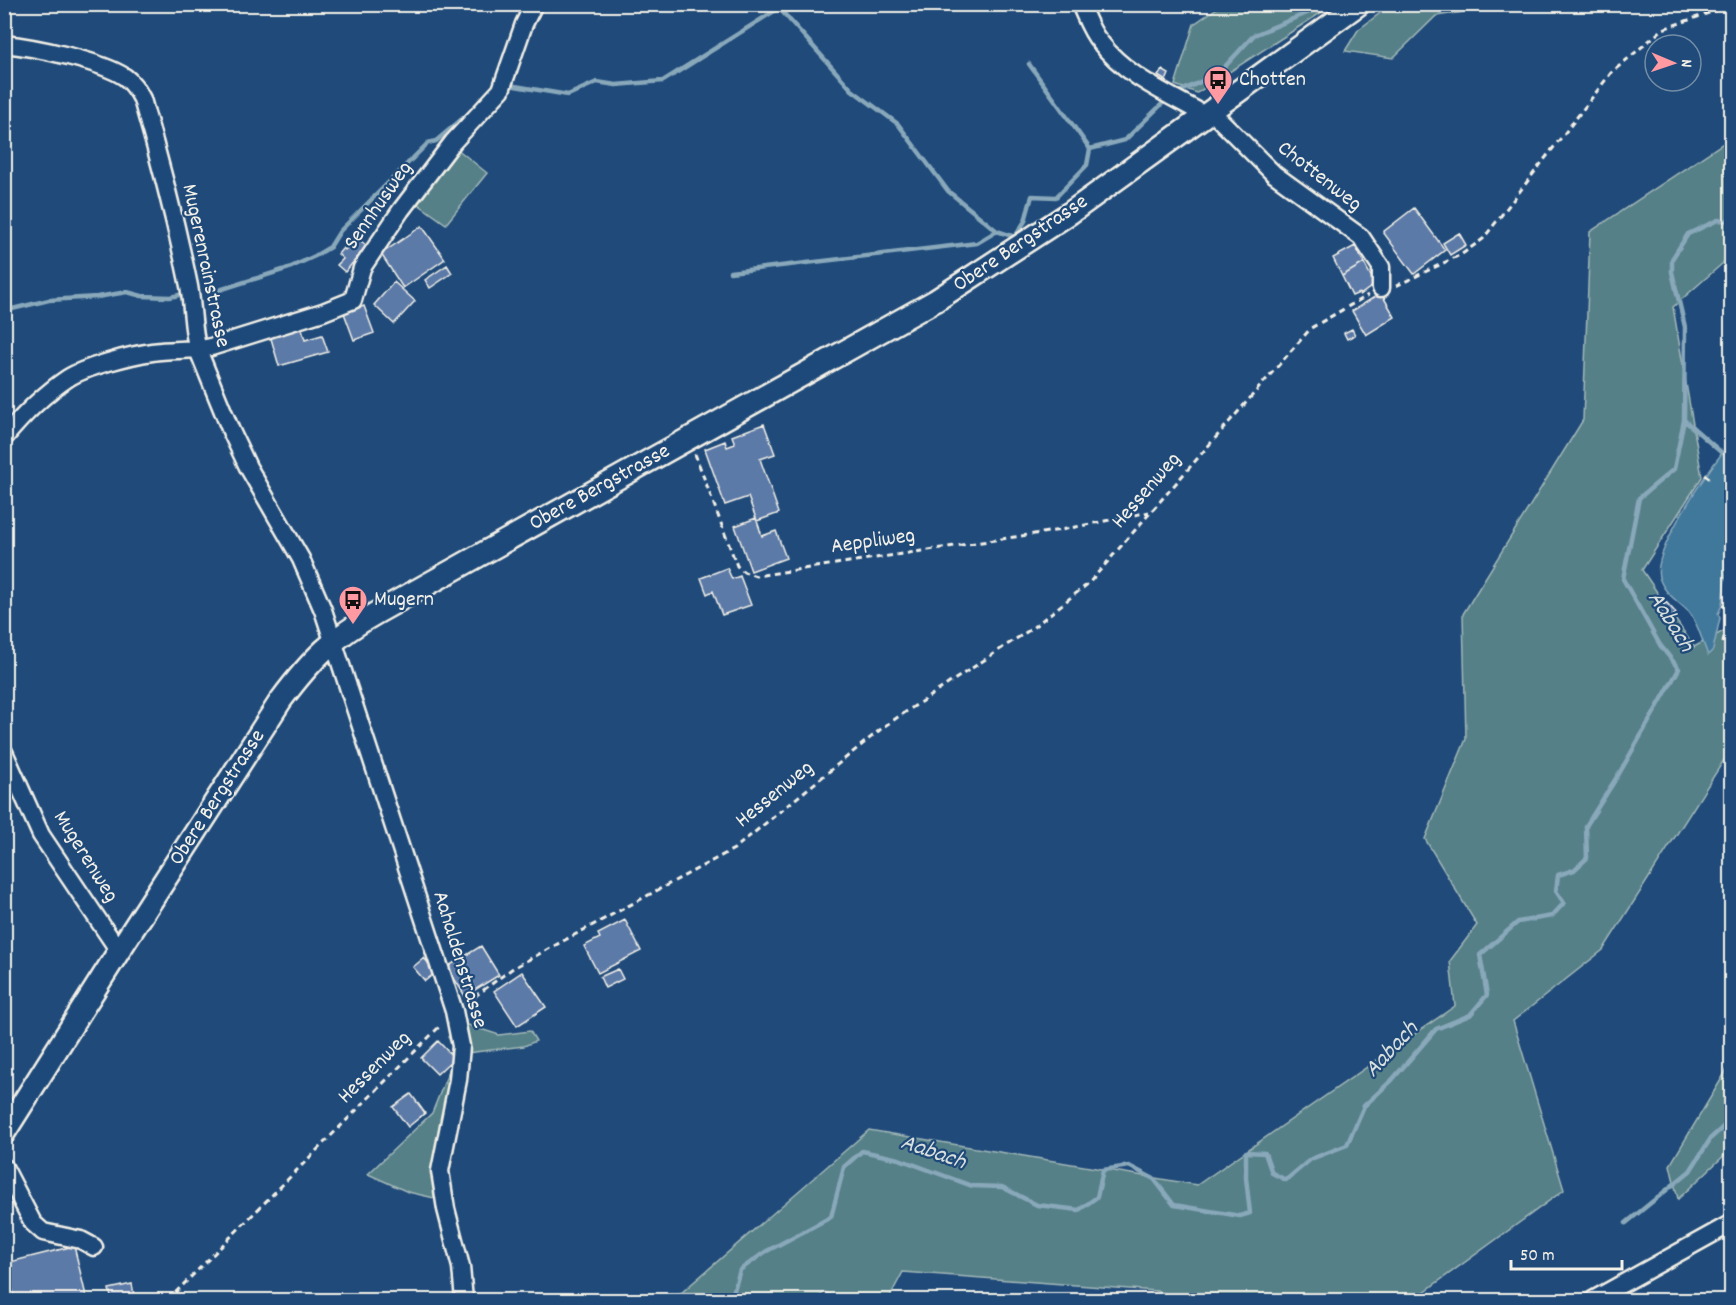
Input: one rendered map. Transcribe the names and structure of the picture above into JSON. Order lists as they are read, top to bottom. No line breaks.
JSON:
{"streets":{"main road":["Obere Bergstrasse"],"street":["Chottenweg","Sennhusweg","Mugerenrainstrasse","Mugerenweg","Aahaldenstrasse"],"path":["Hessenweg","Aeppliweg"]},"crossings":[["Chottenweg","Obere Bergstrasse"],["Chottenweg","Hessenweg"],["Sennhusweg","Mugerenrainstrasse"],["Obere Bergstrasse","Mugerenrainstrasse"],["Obere Bergstrasse","Aeppliweg"],["Obere Bergstrasse","Mugerenweg"],["Obere Bergstrasse","Aahaldenstrasse"],["Mugerenrainstrasse","Aahaldenstrasse"],["Hessenweg","Aeppliweg"],["Hessenweg","Aahaldenstrasse"]],"water":["Aabach"],"places":{"bus stop":["Chotten","Mugern"]},"scale_bar":"50 m","north":"right"}
